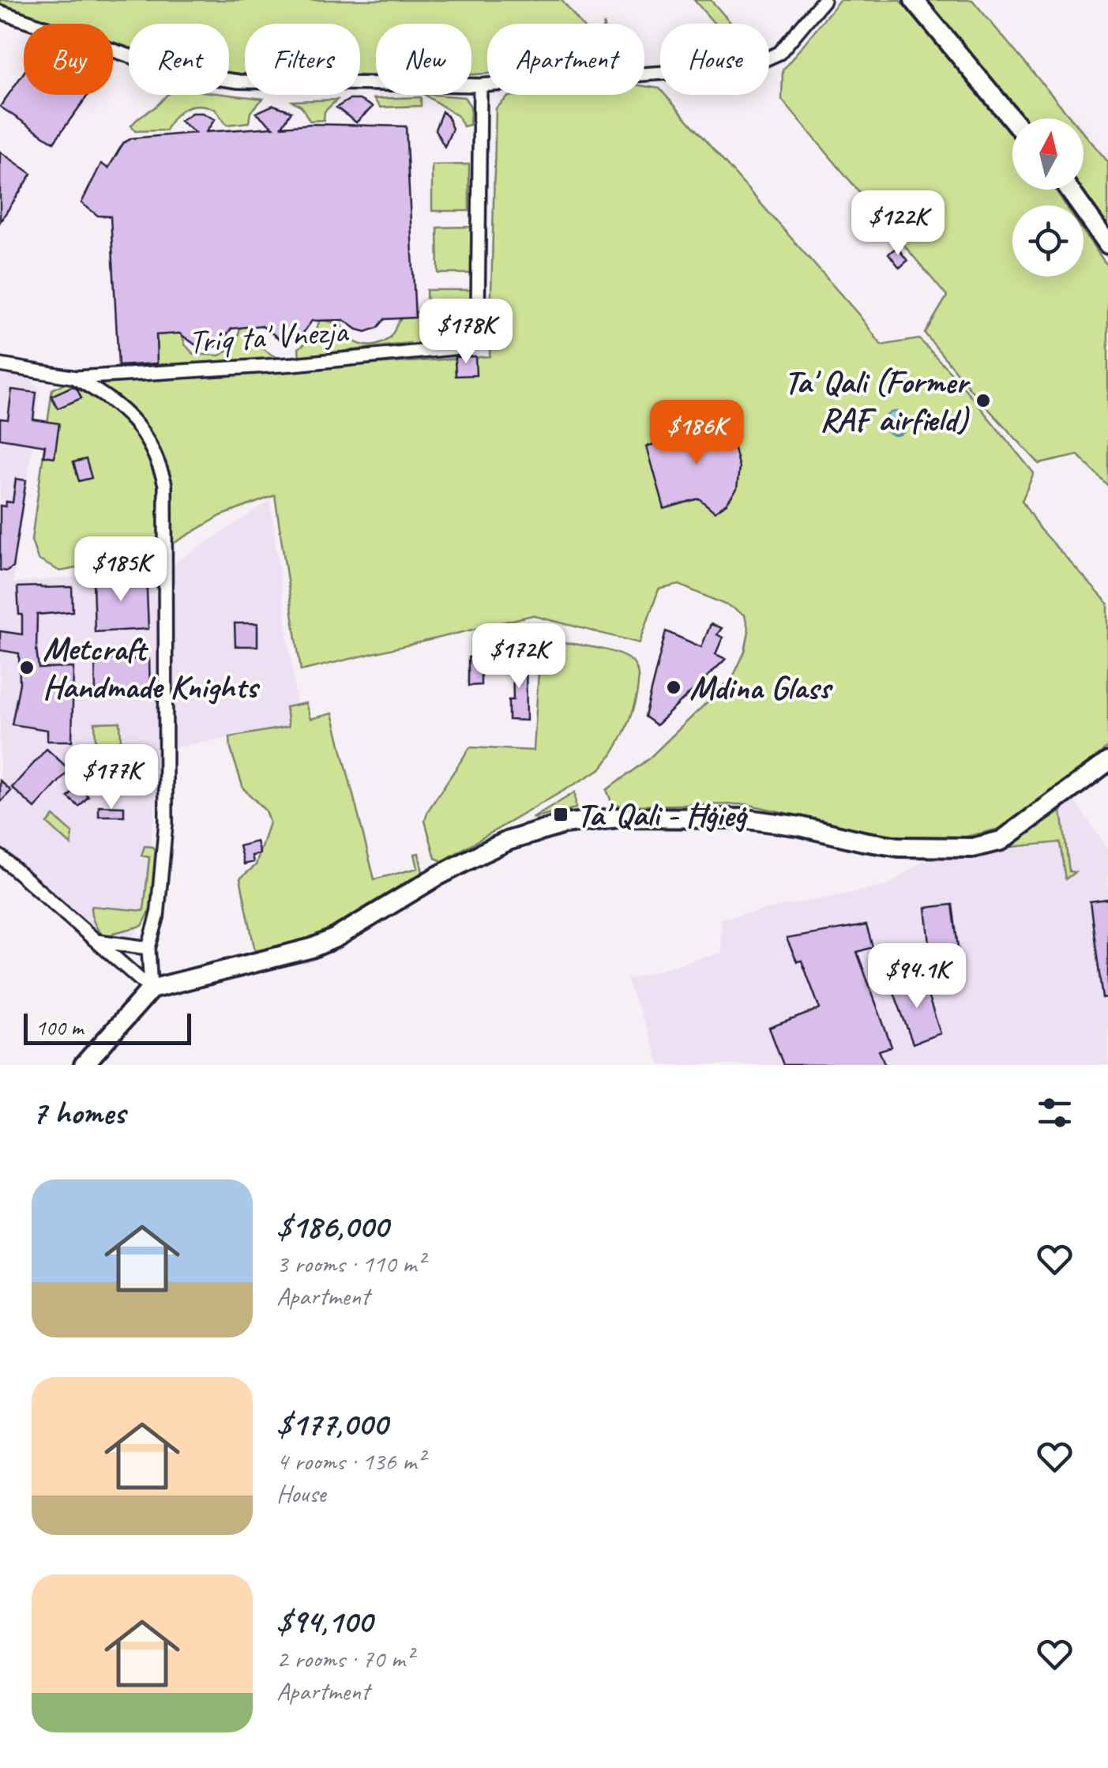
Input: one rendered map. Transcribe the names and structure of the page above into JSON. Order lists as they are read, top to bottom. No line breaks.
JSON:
{"streets":{"street":["Triq ta' Vnezja"]},"places":{"other":["Ta' Qali (Former RAF airfield)","Metcraft Handmade Knights","Mdina Glass"],"transit":["Ta' Qali - Ħġieġ"]},"scale_bar":"100 m","north":"top","page":{"chip":["Buy","Rent","Filters","New","Apartment","House"],"price":["$122K","$178K","$186K","$185K","$172K","$177K","$94.1K"],"scale":"100 m","heading":"7 homes","list":[{"name":"$186,000","note":"3 rooms · 110 m² · Apartment"},{"name":"$177,000","note":"4 rooms · 136 m² · House"},{"name":"$94,100","note":"2 rooms · 70 m² · Apartment"}]}}
